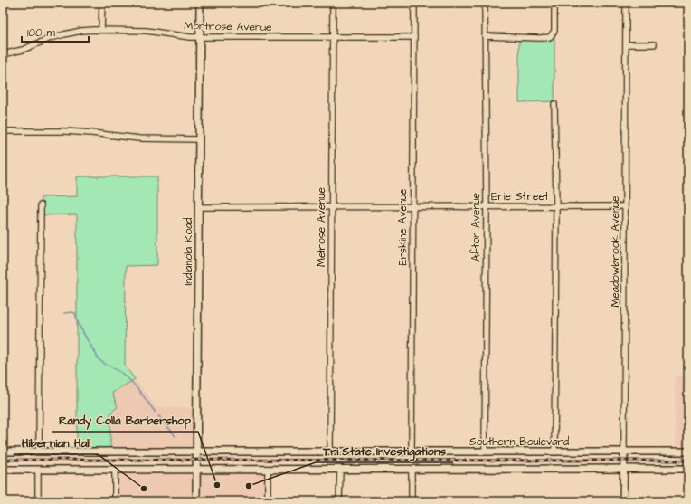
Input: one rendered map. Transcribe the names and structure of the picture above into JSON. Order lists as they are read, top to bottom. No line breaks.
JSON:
{"streets":{"street":["Montrose Avenue","Erie Street","Melrose Avenue","Erskine Avenue","Afton Avenue","Indianola Road","Meadowbrook Avenue","Southern Boulevard"]},"crossings":[["Montrose Avenue","Melrose Avenue"],["Montrose Avenue","Erskine Avenue"],["Montrose Avenue","Indianola Road"],["Erie Street","Melrose Avenue"],["Erie Street","Erskine Avenue"],["Erie Street","Afton Avenue"],["Erie Street","Indianola Road"],["Erie Street","Meadowbrook Avenue"],["Melrose Avenue","Southern Boulevard"],["Erskine Avenue","Southern Boulevard"],["Afton Avenue","Southern Boulevard"],["Indianola Road","Southern Boulevard"],["Meadowbrook Avenue","Southern Boulevard"]],"places":["Randy Colla Barbershop","Tri-State Investigations","Hibernian Hall"],"scale_bar":"100 m"}
